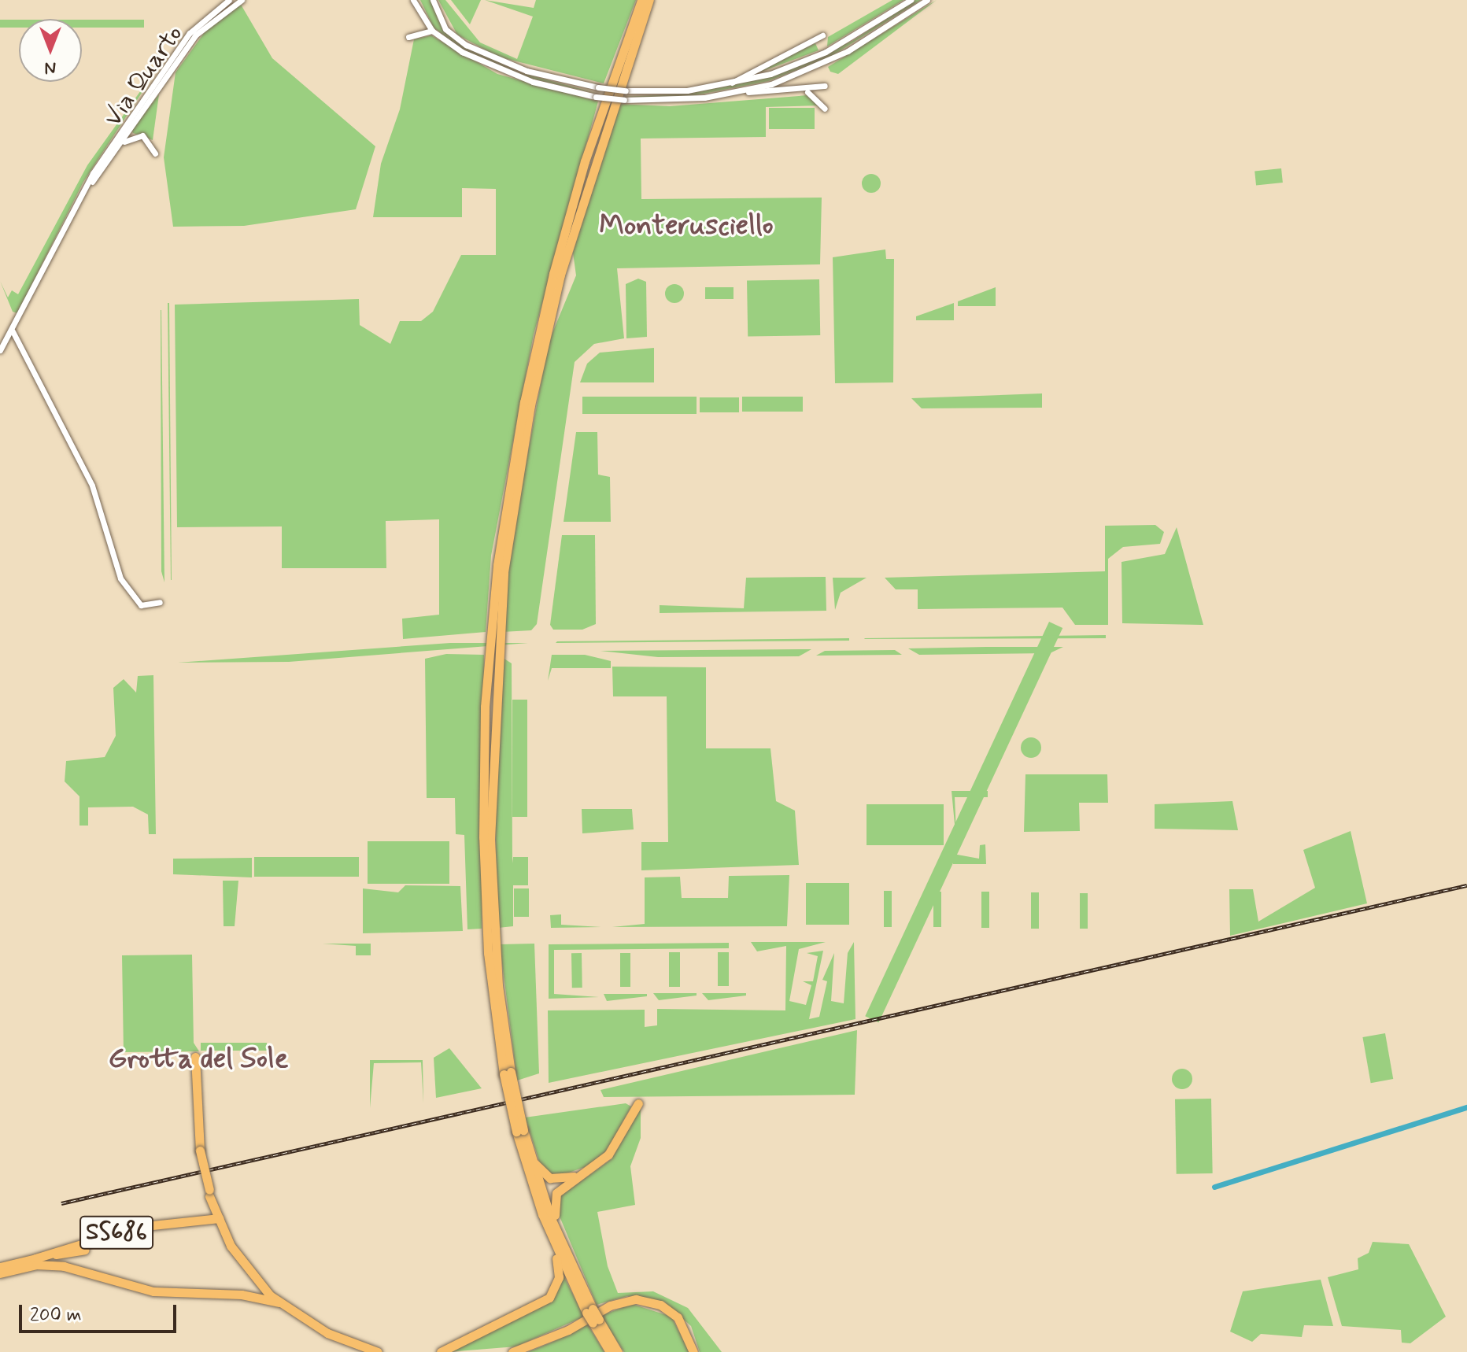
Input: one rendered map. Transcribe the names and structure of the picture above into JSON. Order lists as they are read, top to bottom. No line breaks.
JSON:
{"streets":{"highway":["SS686"],"street":["Via Quarto"]},"districts":["Monterusciello","Grotta del Sole"],"scale_bar":"200 m","north":"bottom"}
